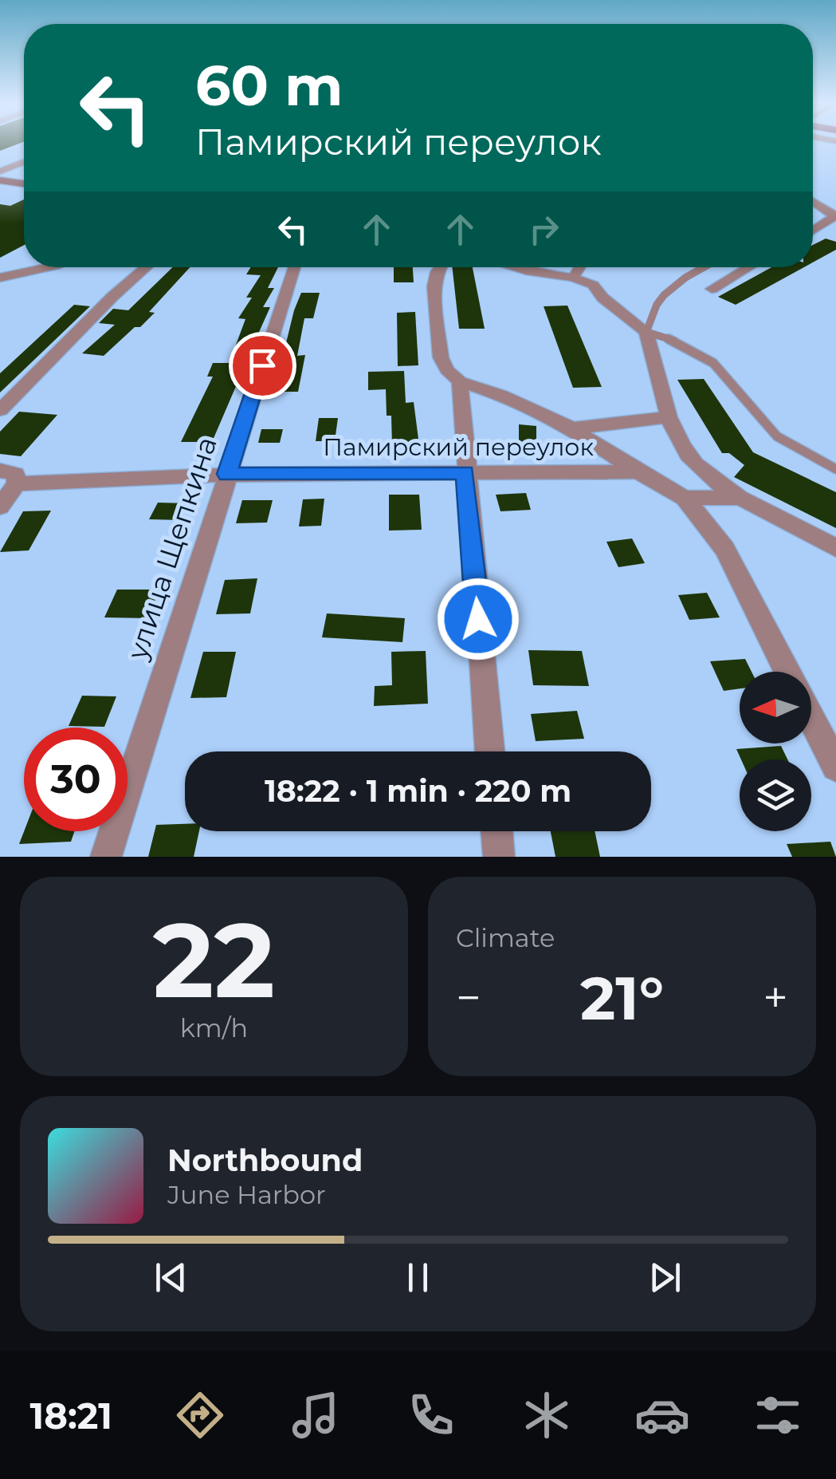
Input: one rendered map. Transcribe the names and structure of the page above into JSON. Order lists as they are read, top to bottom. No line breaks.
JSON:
{"streets":{"street":["Памирский переулок","улица Щепкина"]},"crossings":[["Памирский переулок","улица Щепкина"]],"north":"left","page":{"turn":["60 m","Памирский переулок"],"limit":"30","trip":"18:22 · 1 min · 220 m","tile":[["22","km/h"],"Climate"],"heat":["−","21°","+"],"song":["Northbound","June Harbor"],"tabs":"18:21"}}
